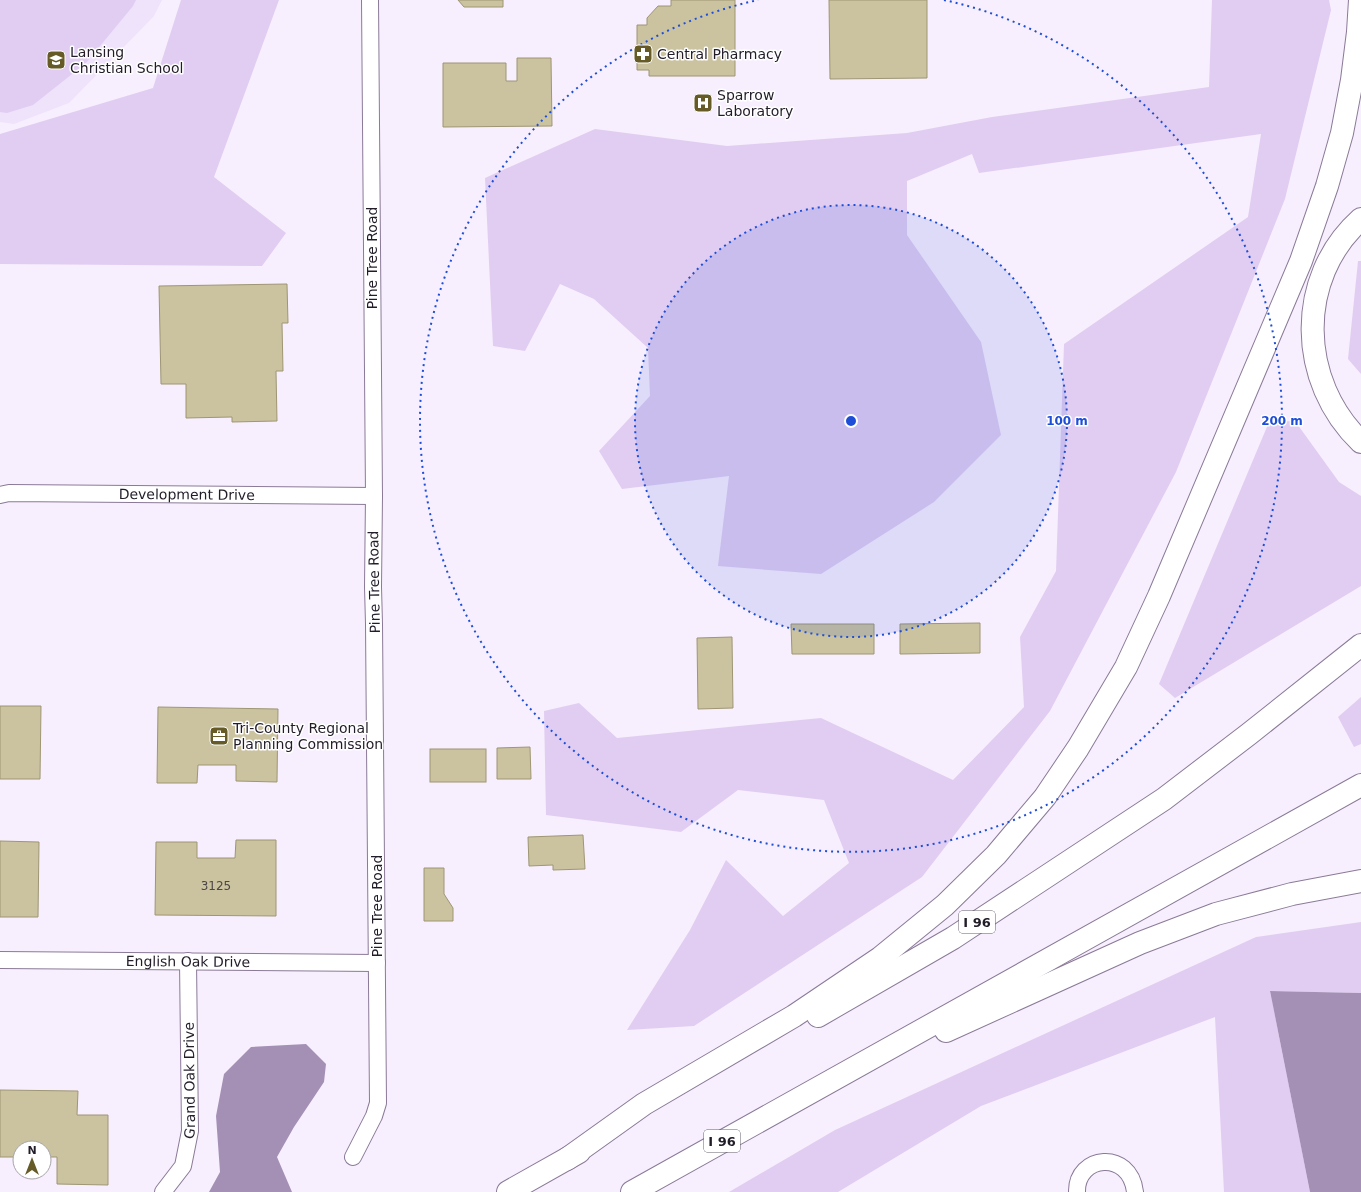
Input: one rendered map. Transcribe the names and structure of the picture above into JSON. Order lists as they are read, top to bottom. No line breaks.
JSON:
{"streets":{"highway":["I 96"],"street":["Pine Tree Road","Development Drive","English Oak Drive","Grand Oak Drive"]},"crossings":[["Pine Tree Road","Development Drive"],["Pine Tree Road","English Oak Drive"],["English Oak Drive","Grand Oak Drive"]],"places":{"pharmacy":["Central Pharmacy"],"school or university":["Lansing Christian School"],"hospital":["Sparrow Laboratory"],"office":["Tri-County Regional Planning Commission"]},"house_numbers":["3125"],"north":"top","rings":["100 m","200 m"]}
